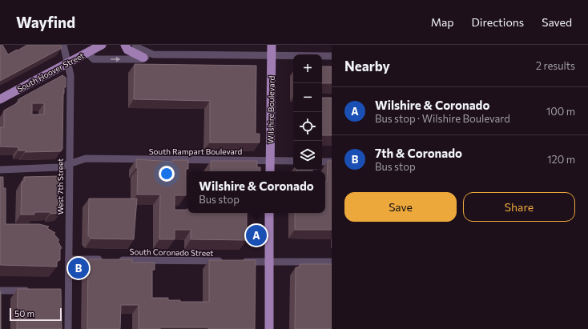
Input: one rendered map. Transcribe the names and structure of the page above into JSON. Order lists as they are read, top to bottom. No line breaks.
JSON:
{"streets":{"main road":["South Hoover Street","Wilshire Boulevard"],"street":["South Rampart Boulevard","West 7th Street","South Coronado Street"]},"crossings":[["South Hoover Street","West 7th Street"],["Wilshire Boulevard","South Rampart Boulevard"],["South Rampart Boulevard","West 7th Street"]],"scale_bar":"50 m","page":{"header":"Wayfind","nav":["Map","Directions","Saved"],"heading":["Nearby","2 results"],"map_buttons":["+","−"],"list":[{"mark":"A","name":"Wilshire & Coronado","note":"Bus stop · Wilshire Boulevard","value":"100 m"},{"mark":"B","name":"7th & Coronado","note":"Bus stop","value":"120 m"}],"popup":["Wilshire & Coronado","Bus stop"],"buttons":["Save","Share"],"pins":["A","B"],"scale":"50 m"}}
